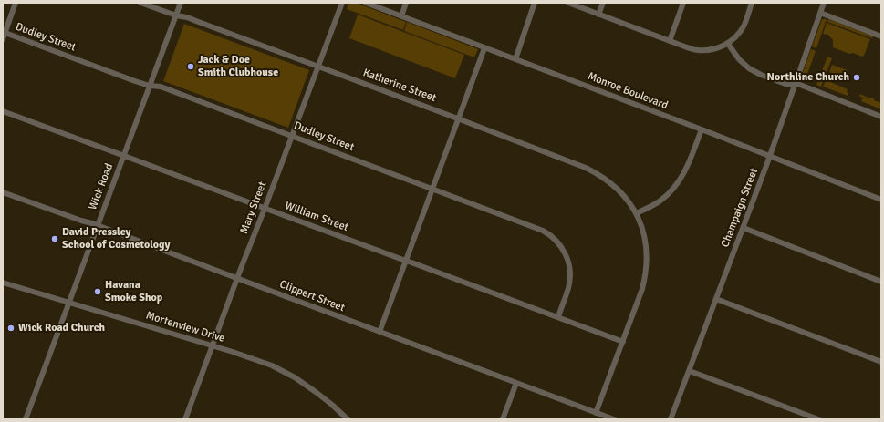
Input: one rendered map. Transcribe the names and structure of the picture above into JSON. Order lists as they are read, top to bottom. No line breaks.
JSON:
{"streets":{"street":["Dudley Street","Katherine Street","Monroe Boulevard","Wick Road","Mary Street","Champaign Street","William Street","Clippert Street","Mortenview Drive"]},"crossings":[["Dudley Street","Wick Road"],["Dudley Street","Mary Street"],["Dudley Street","William Street"],["Katherine Street","Wick Road"],["Katherine Street","Mary Street"],["Katherine Street","William Street"],["Katherine Street","Clippert Street"],["Monroe Boulevard","Champaign Street"],["Wick Road","William Street"],["Wick Road","Clippert Street"],["Wick Road","Mortenview Drive"],["Mary Street","William Street"],["Mary Street","Clippert Street"],["Mary Street","Mortenview Drive"]],"places":["Jack & Doe Smith Clubhouse","Northline Church","David Pressley School of Cosmetology","Havana Smoke Shop","Wick Road Church"]}
